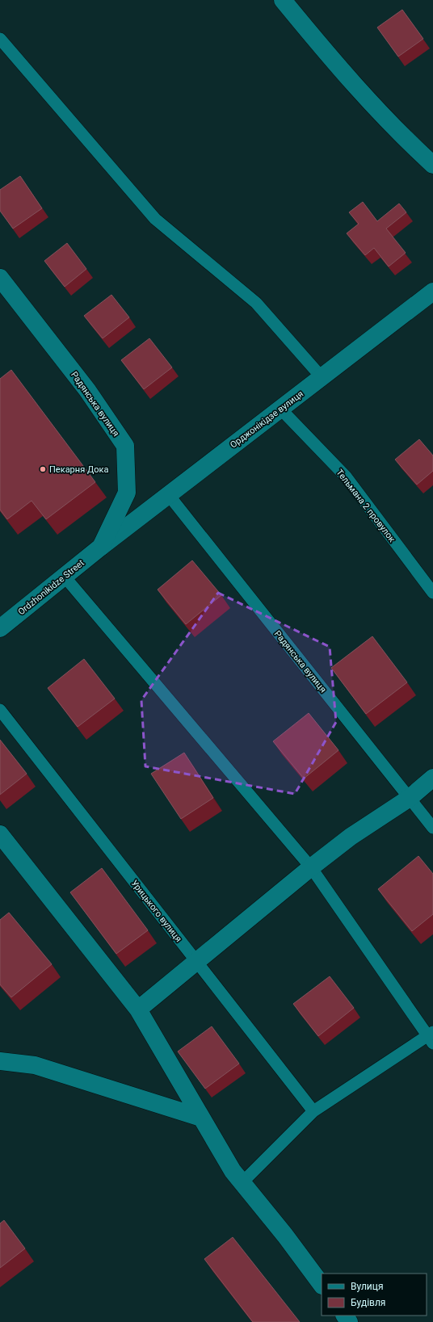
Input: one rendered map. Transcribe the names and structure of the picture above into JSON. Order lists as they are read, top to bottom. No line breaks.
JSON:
{"streets":{"street":["Радянська вулиця","Орджонікідзе вулиця","Ordzhonikidze Street"],"lane":["Тельмана 2 провулок","Урицького вулиця"]},"crossings":[["Радянська вулиця","Орджонікідзе вулиця"],["Радянська вулиця","Ordzhonikidze Street"],["Орджонікідзе вулиця","Тельмана 2 провулок"],["Орджонікідзе вулиця","Ordzhonikidze Street"]],"places":["Пекарня Дока"],"legend":["Вулиця","Будівля"]}
